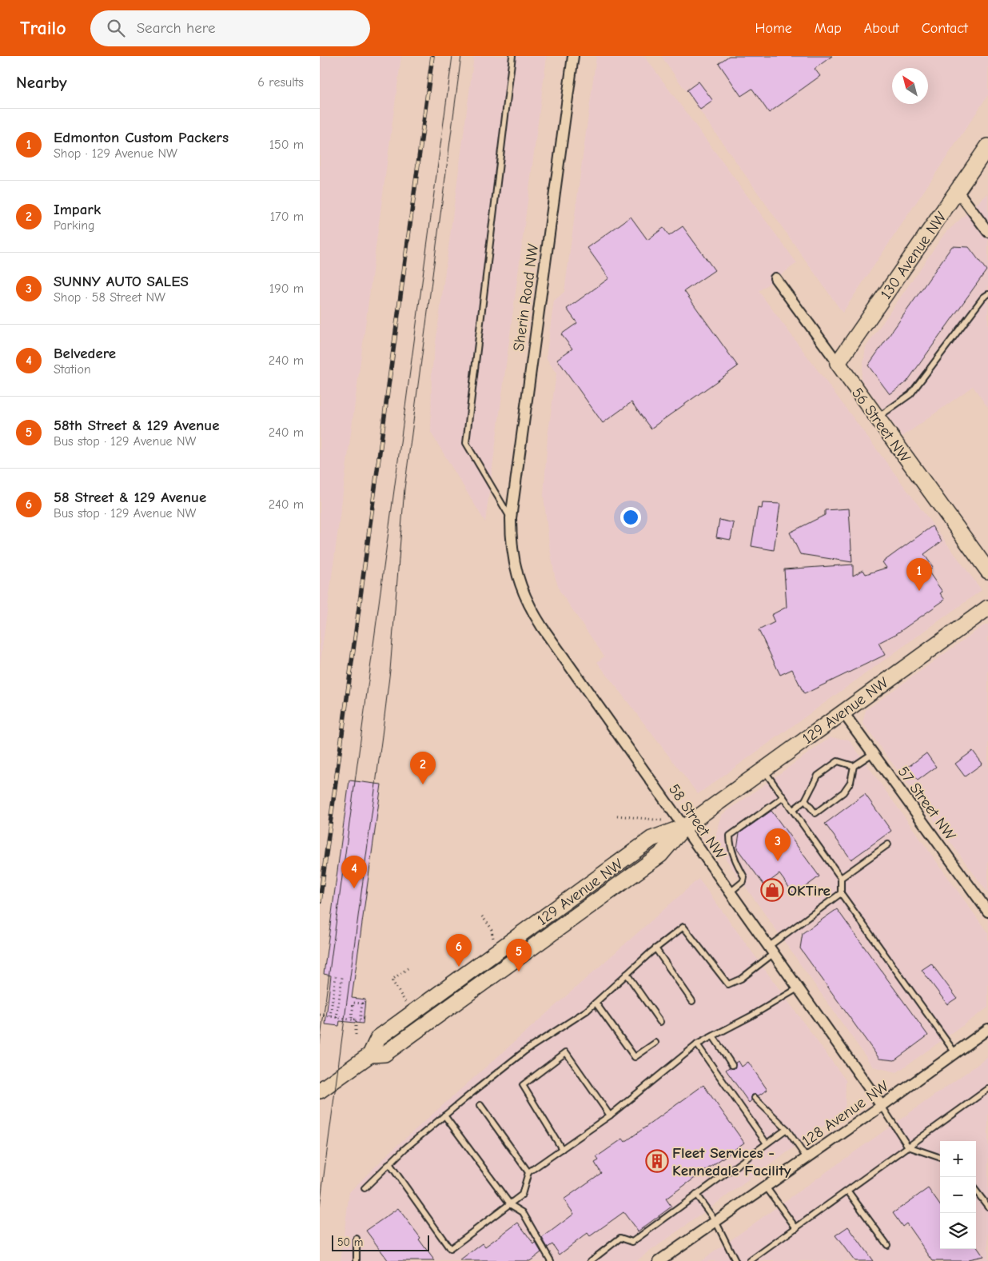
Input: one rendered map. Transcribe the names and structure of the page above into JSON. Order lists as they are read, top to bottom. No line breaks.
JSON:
{"streets":{"street":["130 Avenue NW","Sherin Road NW","56 Street NW","129 Avenue NW","57 Street NW","58 Street NW","128 Avenue NW"]},"crossings":[["130 Avenue NW","56 Street NW"],["Sherin Road NW","58 Street NW"],["129 Avenue NW","57 Street NW"],["129 Avenue NW","58 Street NW"],["58 Street NW","128 Avenue NW"]],"places":{"shop":["OKTire"],"building":["Fleet Services - Kennedale Facility"]},"scale_bar":"50 m","north":"top left","page":{"header":"Trailo","search":"Search here","nav":["Home","Map","About","Contact"],"heading":["Nearby","6 results"],"list":[{"mark":"1","name":"Edmonton Custom Packers","note":"Shop · 129 Avenue NW","value":"150 m"},{"mark":"2","name":"Impark","note":"Parking","value":"170 m"},{"mark":"3","name":"SUNNY AUTO SALES","note":"Shop · 58 Street NW","value":"190 m"},{"mark":"4","name":"Belvedere","note":"Station","value":"240 m"},{"mark":"5","name":"58th Street & 129 Avenue","note":"Bus stop · 129 Avenue NW","value":"240 m"},{"mark":"6","name":"58 Street & 129 Avenue","note":"Bus stop · 129 Avenue NW","value":"240 m"}],"pins":["1","2","3","4","6","5"],"map_buttons":["+","−"],"scale":"50 m"}}
